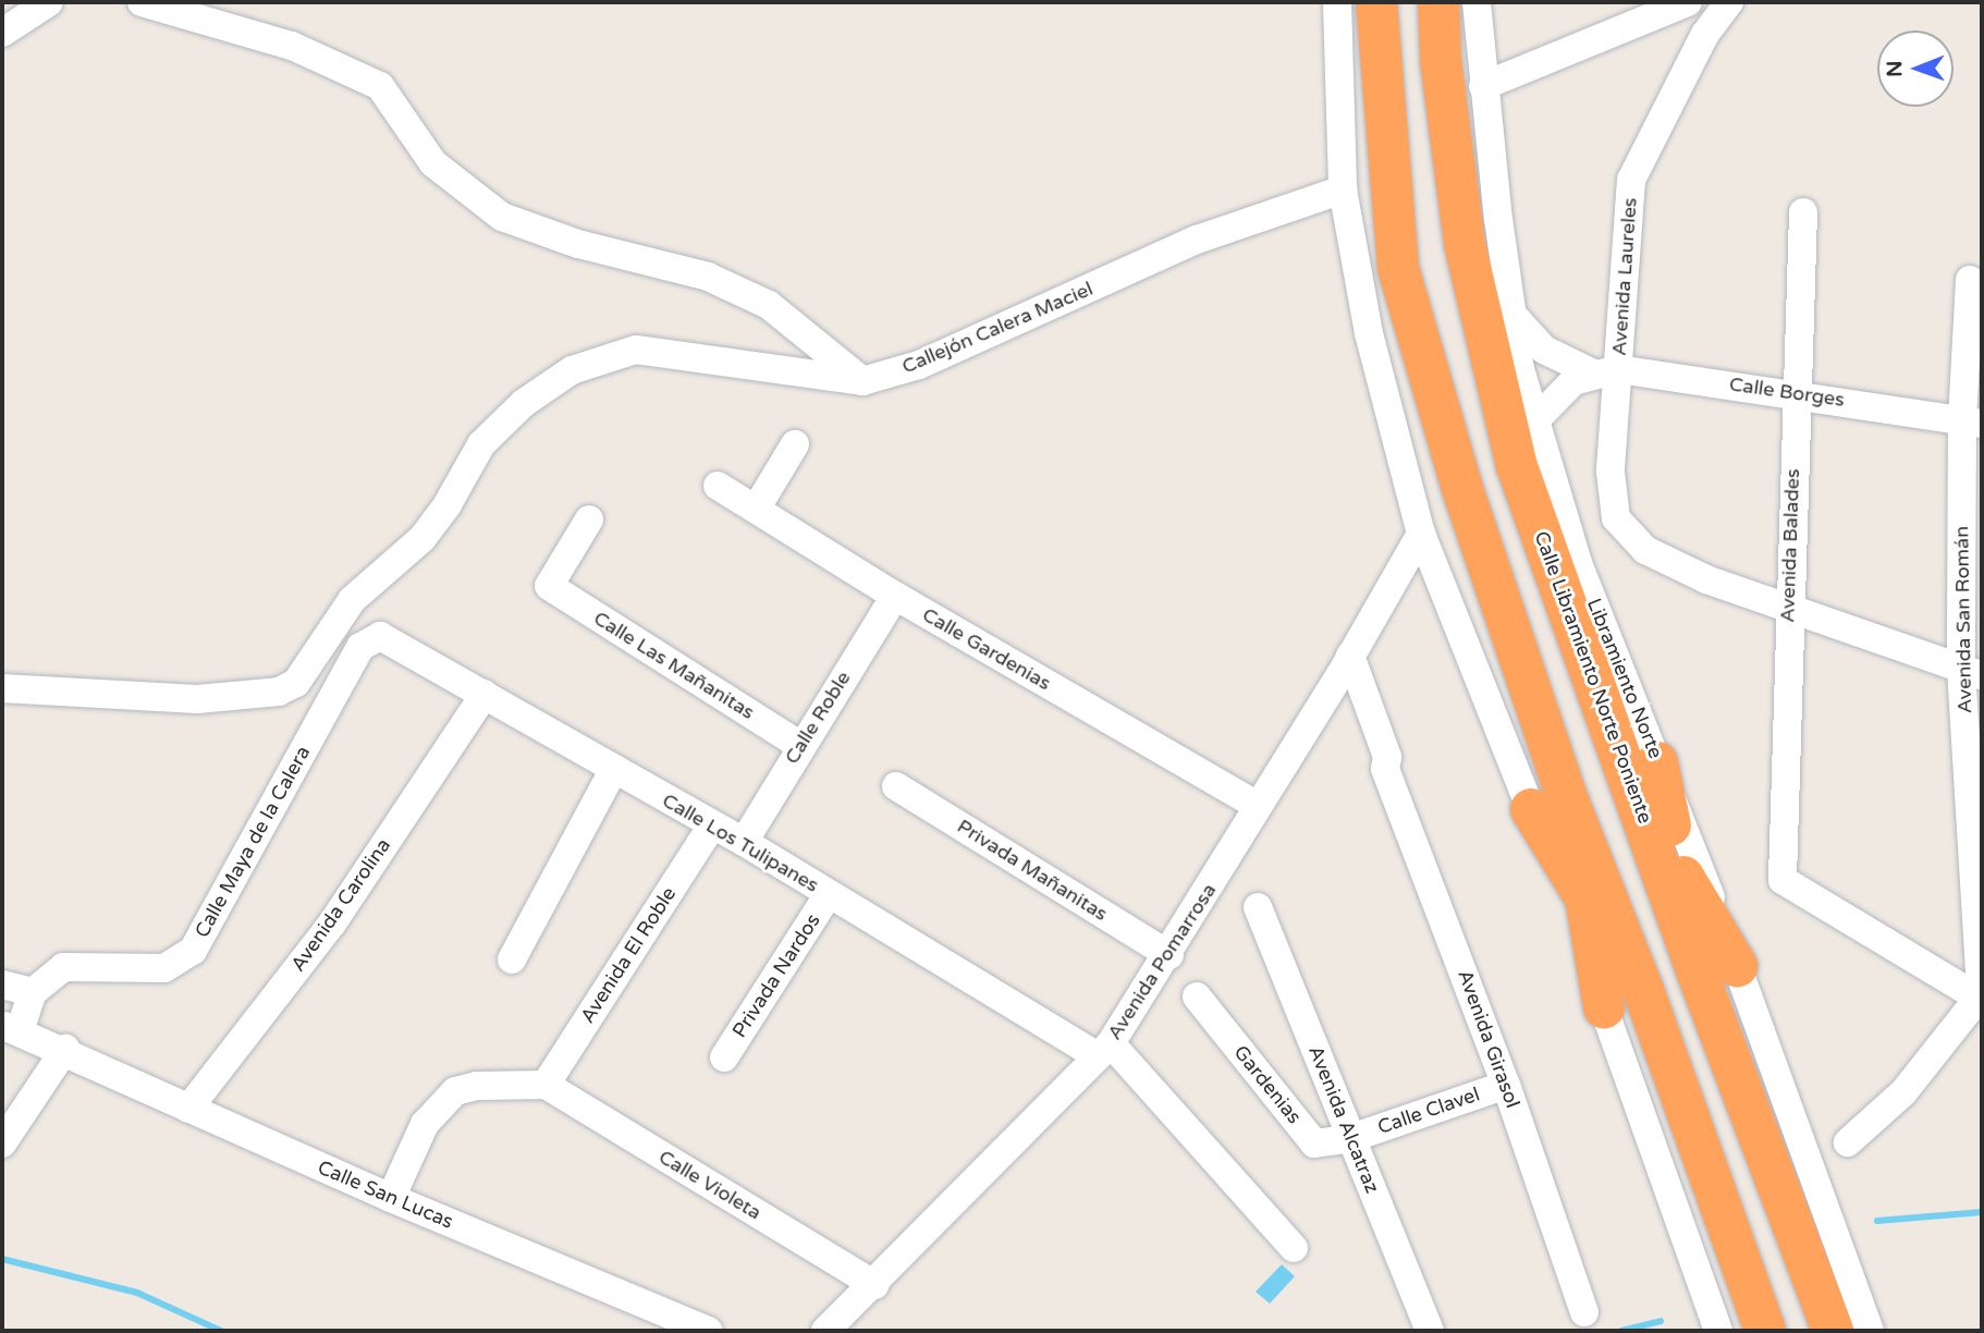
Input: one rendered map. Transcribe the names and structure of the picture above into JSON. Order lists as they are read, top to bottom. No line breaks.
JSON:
{"streets":{"highway":["Calle Libramiento Norte Poniente"],"street":["Avenida Laureles","Callejón Calera Maciel","Calle Borges","Avenida Balades","Avenida San Román","Calle Gardenias","Calle Las Mañanitas","Libramiento Norte","Calle Roble","Calle Maya de la Calera","Calle Los Tulipanes","Privada Mañanitas","Avenida Carolina","Avenida El Roble","Avenida Pomarrosa","Privada Nardos","Avenida Girasol","Gardenias","Calle Clavel","Avenida Alcatraz","Calle Violeta","Calle San Lucas"]},"crossings":[["Avenida Laureles","Calle Borges"],["Avenida Laureles","Avenida Balades"],["Calle Borges","Avenida Balades"],["Calle Borges","Avenida San Román"],["Calle Borges","Libramiento Norte"],["Avenida Balades","Avenida San Román"],["Calle Gardenias","Calle Roble"],["Calle Gardenias","Avenida Pomarrosa"],["Calle Las Mañanitas","Calle Roble"],["Calle Libramiento Norte Poniente","Libramiento Norte"],["Calle Roble","Calle Los Tulipanes"],["Calle Maya de la Calera","Calle Los Tulipanes"],["Calle Los Tulipanes","Avenida Carolina"],["Calle Los Tulipanes","Avenida El Roble"],["Calle Los Tulipanes","Avenida Pomarrosa"],["Calle Los Tulipanes","Privada Nardos"],["Privada Mañanitas","Avenida Pomarrosa"],["Avenida Carolina","Calle San Lucas"],["Avenida El Roble","Calle Violeta"],["Avenida Pomarrosa","Avenida Girasol"],["Avenida Pomarrosa","Calle Violeta"],["Avenida Girasol","Calle Clavel"],["Gardenias","Calle Clavel"],["Gardenias","Avenida Alcatraz"],["Calle Clavel","Avenida Alcatraz"]],"north":"left"}
